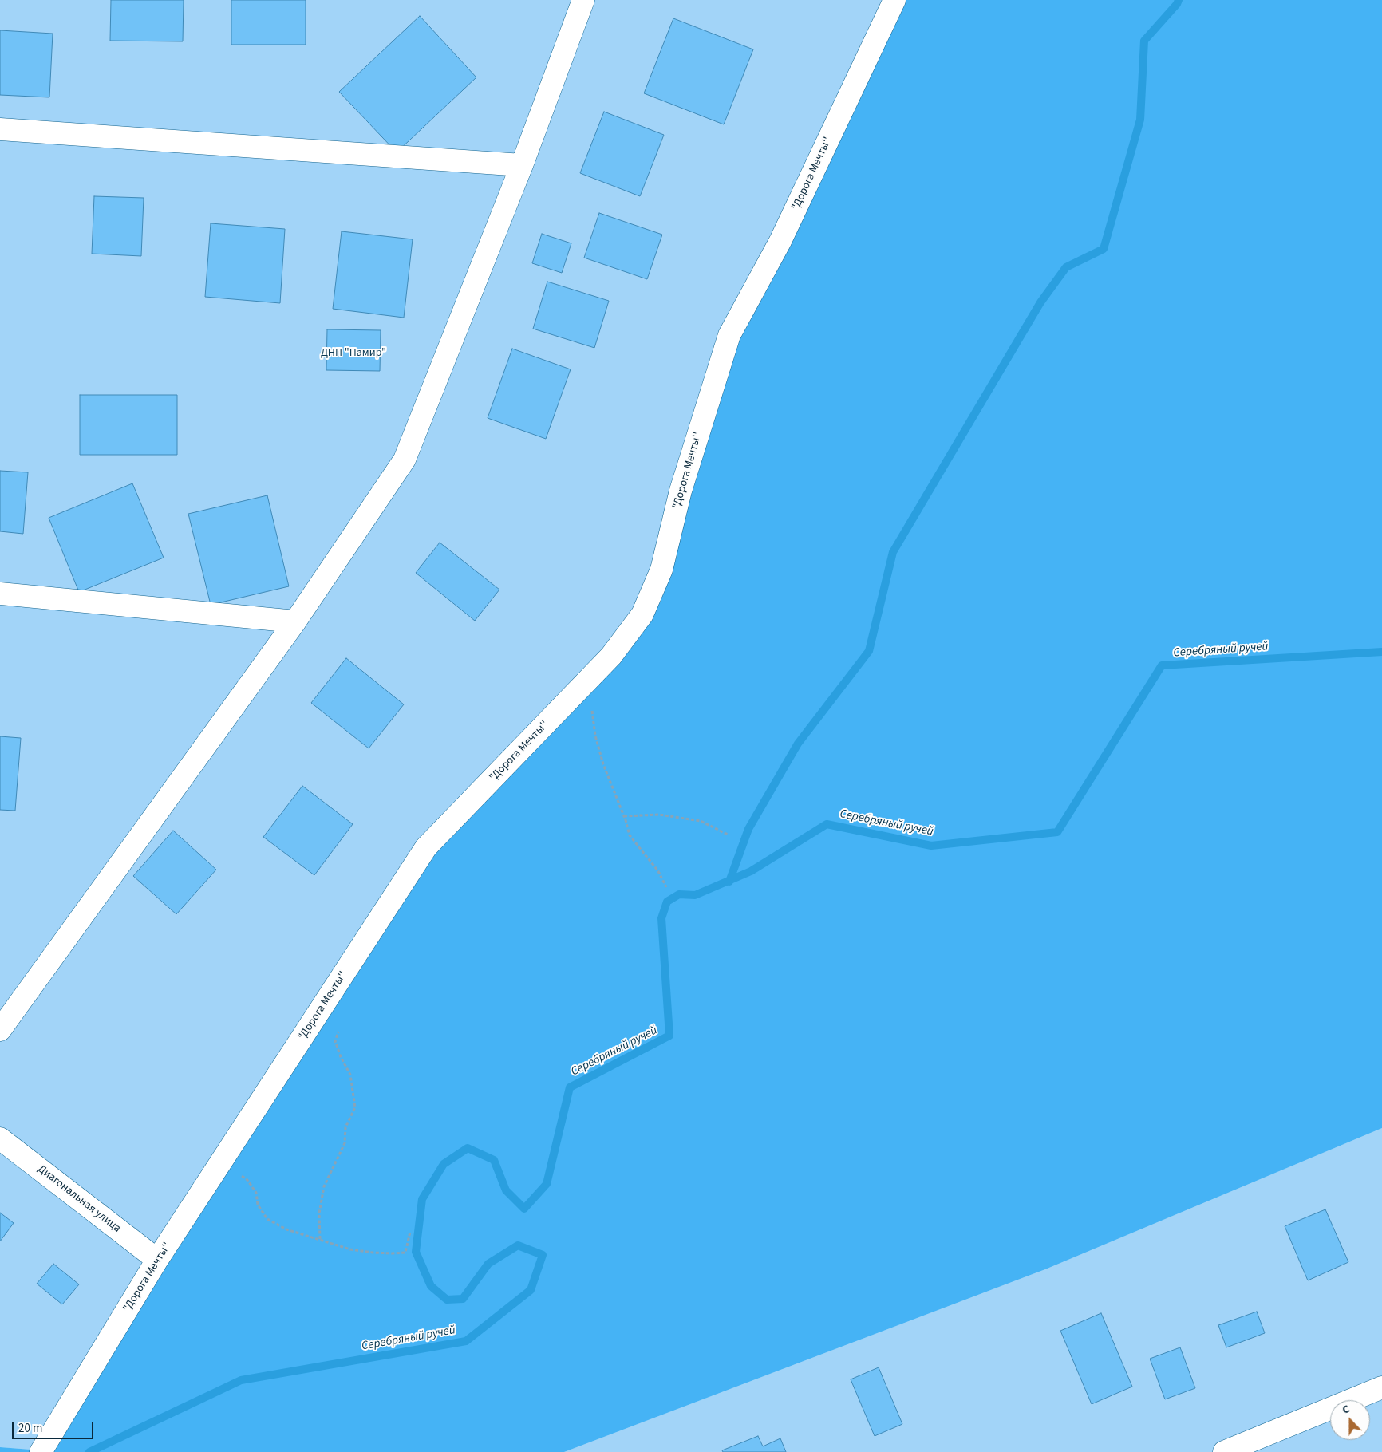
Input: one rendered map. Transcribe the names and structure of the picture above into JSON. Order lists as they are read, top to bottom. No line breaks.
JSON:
{"streets":{"street":["\"Дорога Мечты''","Диагональная улица"]},"crossings":[["\"Дорога Мечты''","Диагональная улица"]],"water":["Серебряный ручей"],"parks":["ДНП \"Памир\""],"scale_bar":"20 m","north":"top"}
